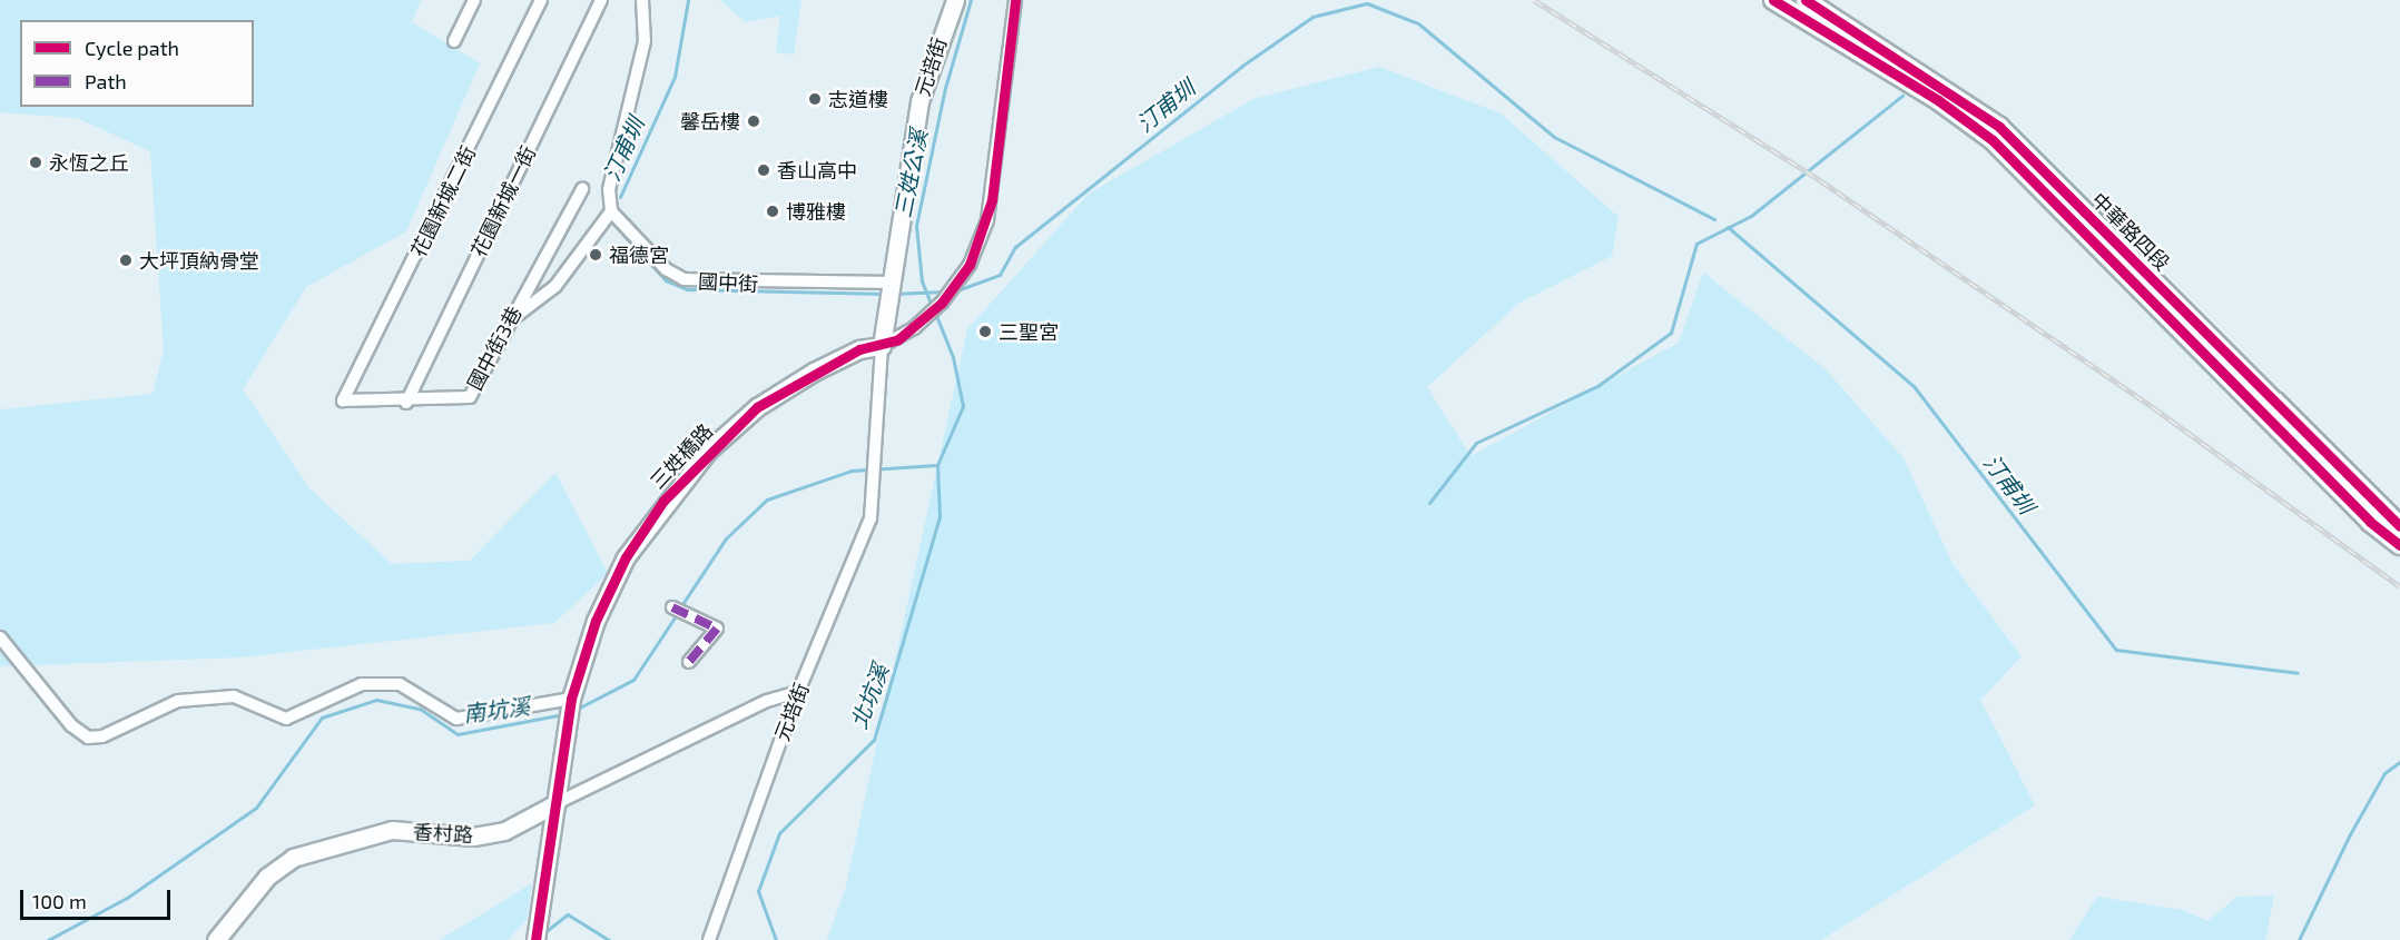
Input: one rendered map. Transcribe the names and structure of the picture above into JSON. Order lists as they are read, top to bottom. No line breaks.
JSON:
{"streets":{"main road":["中華路四段"],"street":["元培街","花園新城二街","花園新城一街","國中街","國中街3巷","三姓橋路","香村路"]},"crossings":[["元培街","國中街"],["元培街","三姓橋路"],["元培街","香村路"],["花園新城二街","國中街3巷"],["花園新城一街","國中街3巷"],["三姓橋路","香村路"]],"water":["汀甫圳","三姓公溪","北坑溪","南坑溪"],"places":["志道樓","馨岳樓","永恆之丘","香山高中","博雅樓","福德宮","大坪頂納骨堂","三聖宮"],"legend":["Cycle path","Path"],"scale_bar":"100 m"}
